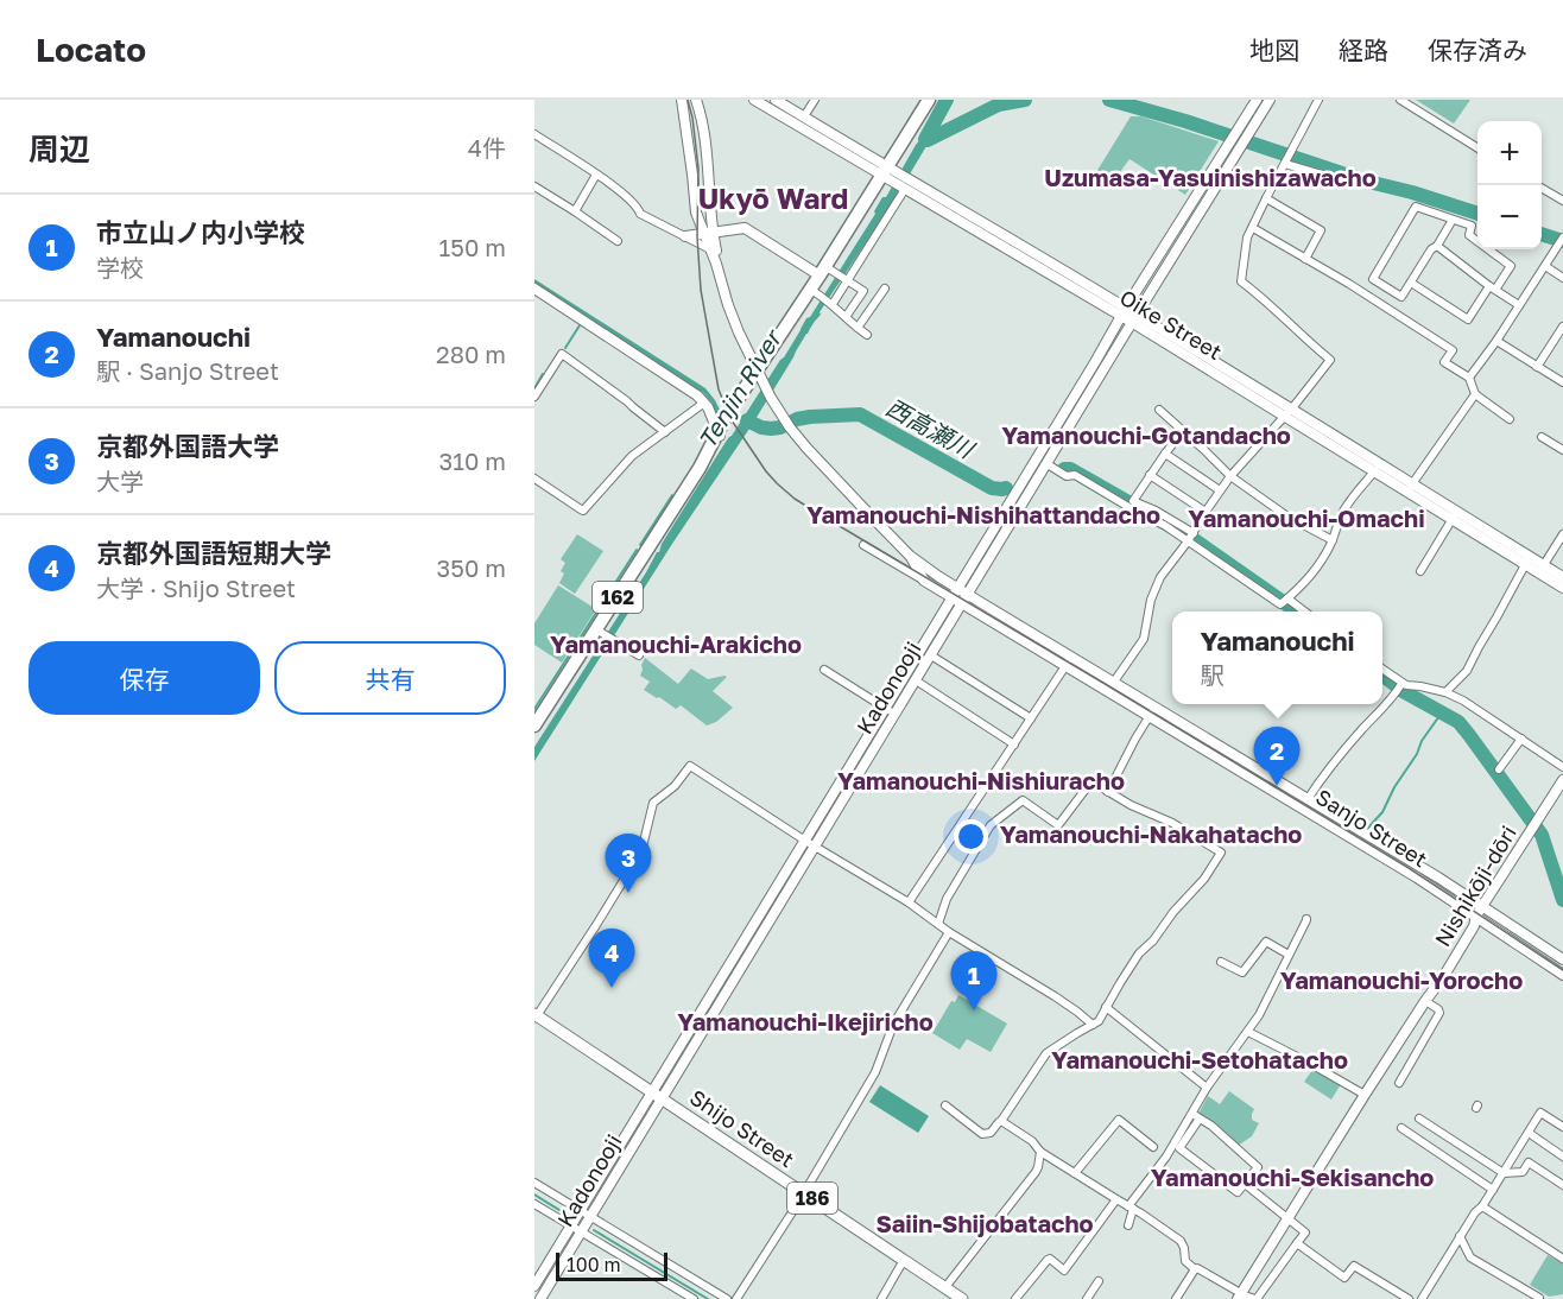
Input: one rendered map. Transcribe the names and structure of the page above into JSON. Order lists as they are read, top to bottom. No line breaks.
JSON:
{"streets":{"highway":["162"],"main road":["Shijo Street","186"],"street":["Oike Street","Kadonooji","Sanjo Street","Nishikōji-dōri"]},"crossings":[["Oike Street","162"],["Oike Street","Kadonooji"],["162","Sanjo Street"],["Kadonooji","Sanjo Street"],["Kadonooji","Shijo Street"],["Sanjo Street","Nishikōji-dōri"]],"districts":["Uzumasa-Yasuinishizawacho","Ukyō Ward","Yamanouchi-Gotandacho","Yamanouchi-Nishihattandacho","Yamanouchi-Omachi","Yamanouchi-Arakicho","Yamanouchi-Nishiuracho","Yamanouchi-Nakahatacho","Yamanouchi-Yorocho","Yamanouchi-Ikejiricho","Yamanouchi-Setohatacho","Yamanouchi-Sekisancho","Saiin-Shijobatacho"],"water":["Tenjin River","西高瀬川"],"scale_bar":"100 m","page":{"header":"Locato","nav":["地図","経路","保存済み"],"heading":["周辺","4件"],"map_buttons":["+","−"],"list":[{"mark":"1","name":"市立山ノ内小学校","note":"学校","value":"150 m"},{"mark":"2","name":"Yamanouchi","note":"駅 · Sanjo Street","value":"280 m"},{"mark":"3","name":"京都外国語大学","note":"大学","value":"310 m"},{"mark":"4","name":"京都外国語短期大学","note":"大学 · Shijo Street","value":"350 m"}],"popup":["Yamanouchi","駅"],"buttons":["保存","共有"],"pins":["2","3","4","1"],"scale":"100 m"}}
